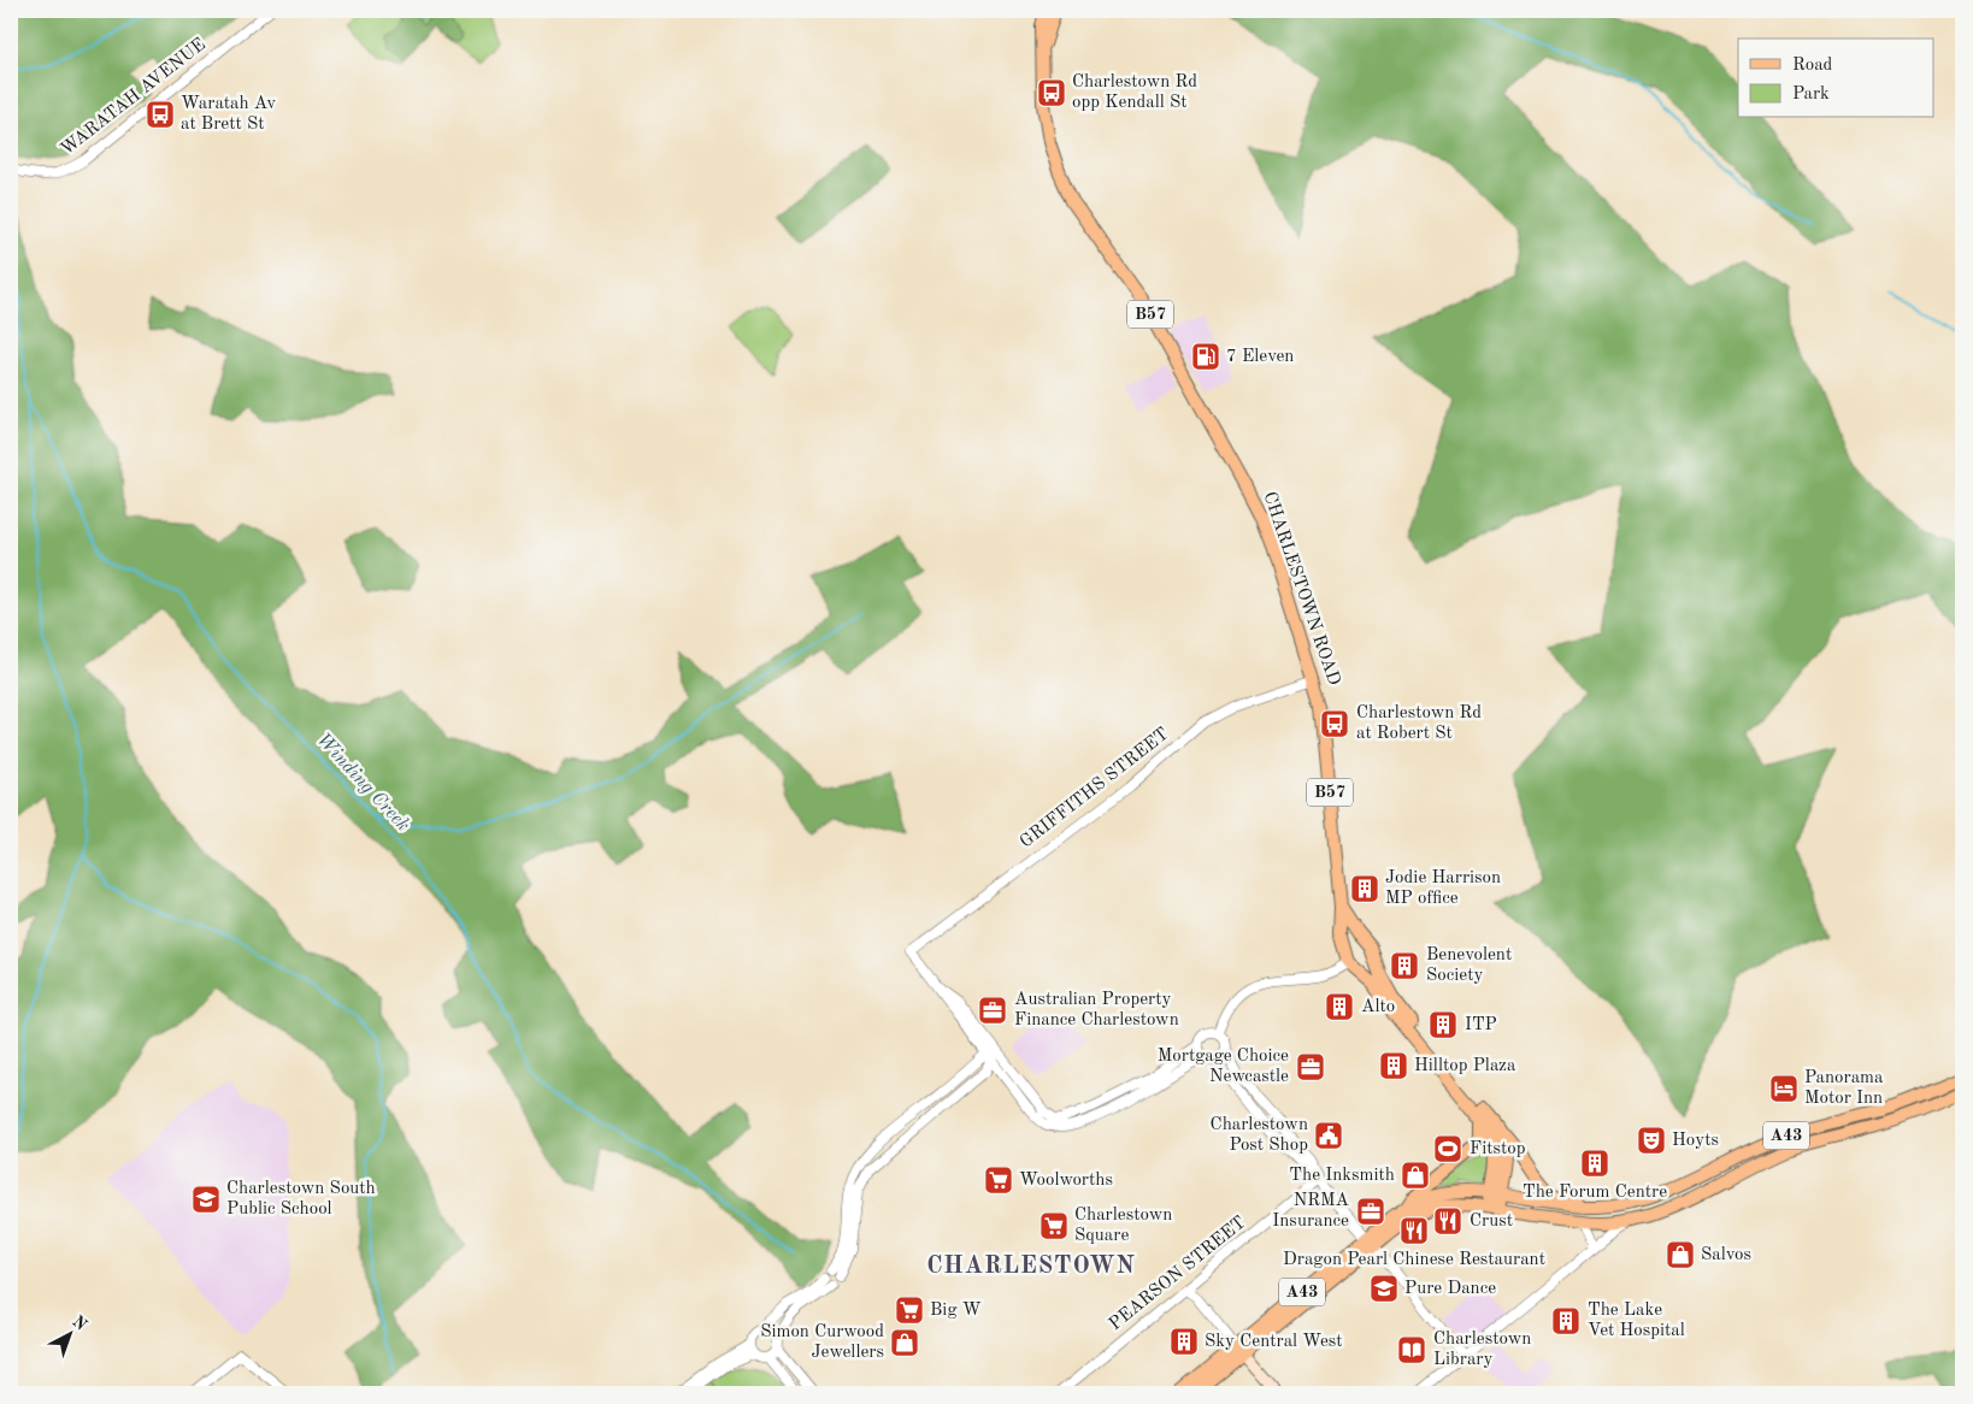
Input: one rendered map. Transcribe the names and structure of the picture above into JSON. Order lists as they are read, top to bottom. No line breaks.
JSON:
{"streets":{"main road":["B57","CHARLESTOWN ROAD","A43"],"street":["WARATAH AVENUE","GRIFFITHS STREET","PEARSON STREET"]},"crossings":[["CHARLESTOWN ROAD","GRIFFITHS STREET"],["CHARLESTOWN ROAD","A43"]],"districts":["CHARLESTOWN"],"water":["Winding Creek"],"places":{"bus stop":["Charlestown Rd opp Kendall St","Waratah Av at Brett St","Charlestown Rd at Robert St"],"fuel station":["7 Eleven"],"building":["Jodie Harrison MP office","Benevolent Society","Alto","ITP","Hilltop Plaza","The Forum Centre","The Lake Vet Hospital","Sky Central West"],"office":["Australian Property Finance Charlestown","Mortgage Choice Newcastle","NRMA Insurance"],"hotel":["Panorama Motor Inn"],"public building":["Charlestown Post Shop"],"theatre":["Hoyts"],"sports":["Fitstop"],"shop":["The Inksmith","Salvos","Simon Curwood Jewellers"],"supermarket":["Woolworths","Charlestown Square","Big W"],"school or university":["Charlestown South Public School","Pure Dance"],"restaurant":["Crust","Dragon Pearl Chinese Restaurant"],"library":["Charlestown Library"]},"legend":["Road","Park"],"north":"top right"}
